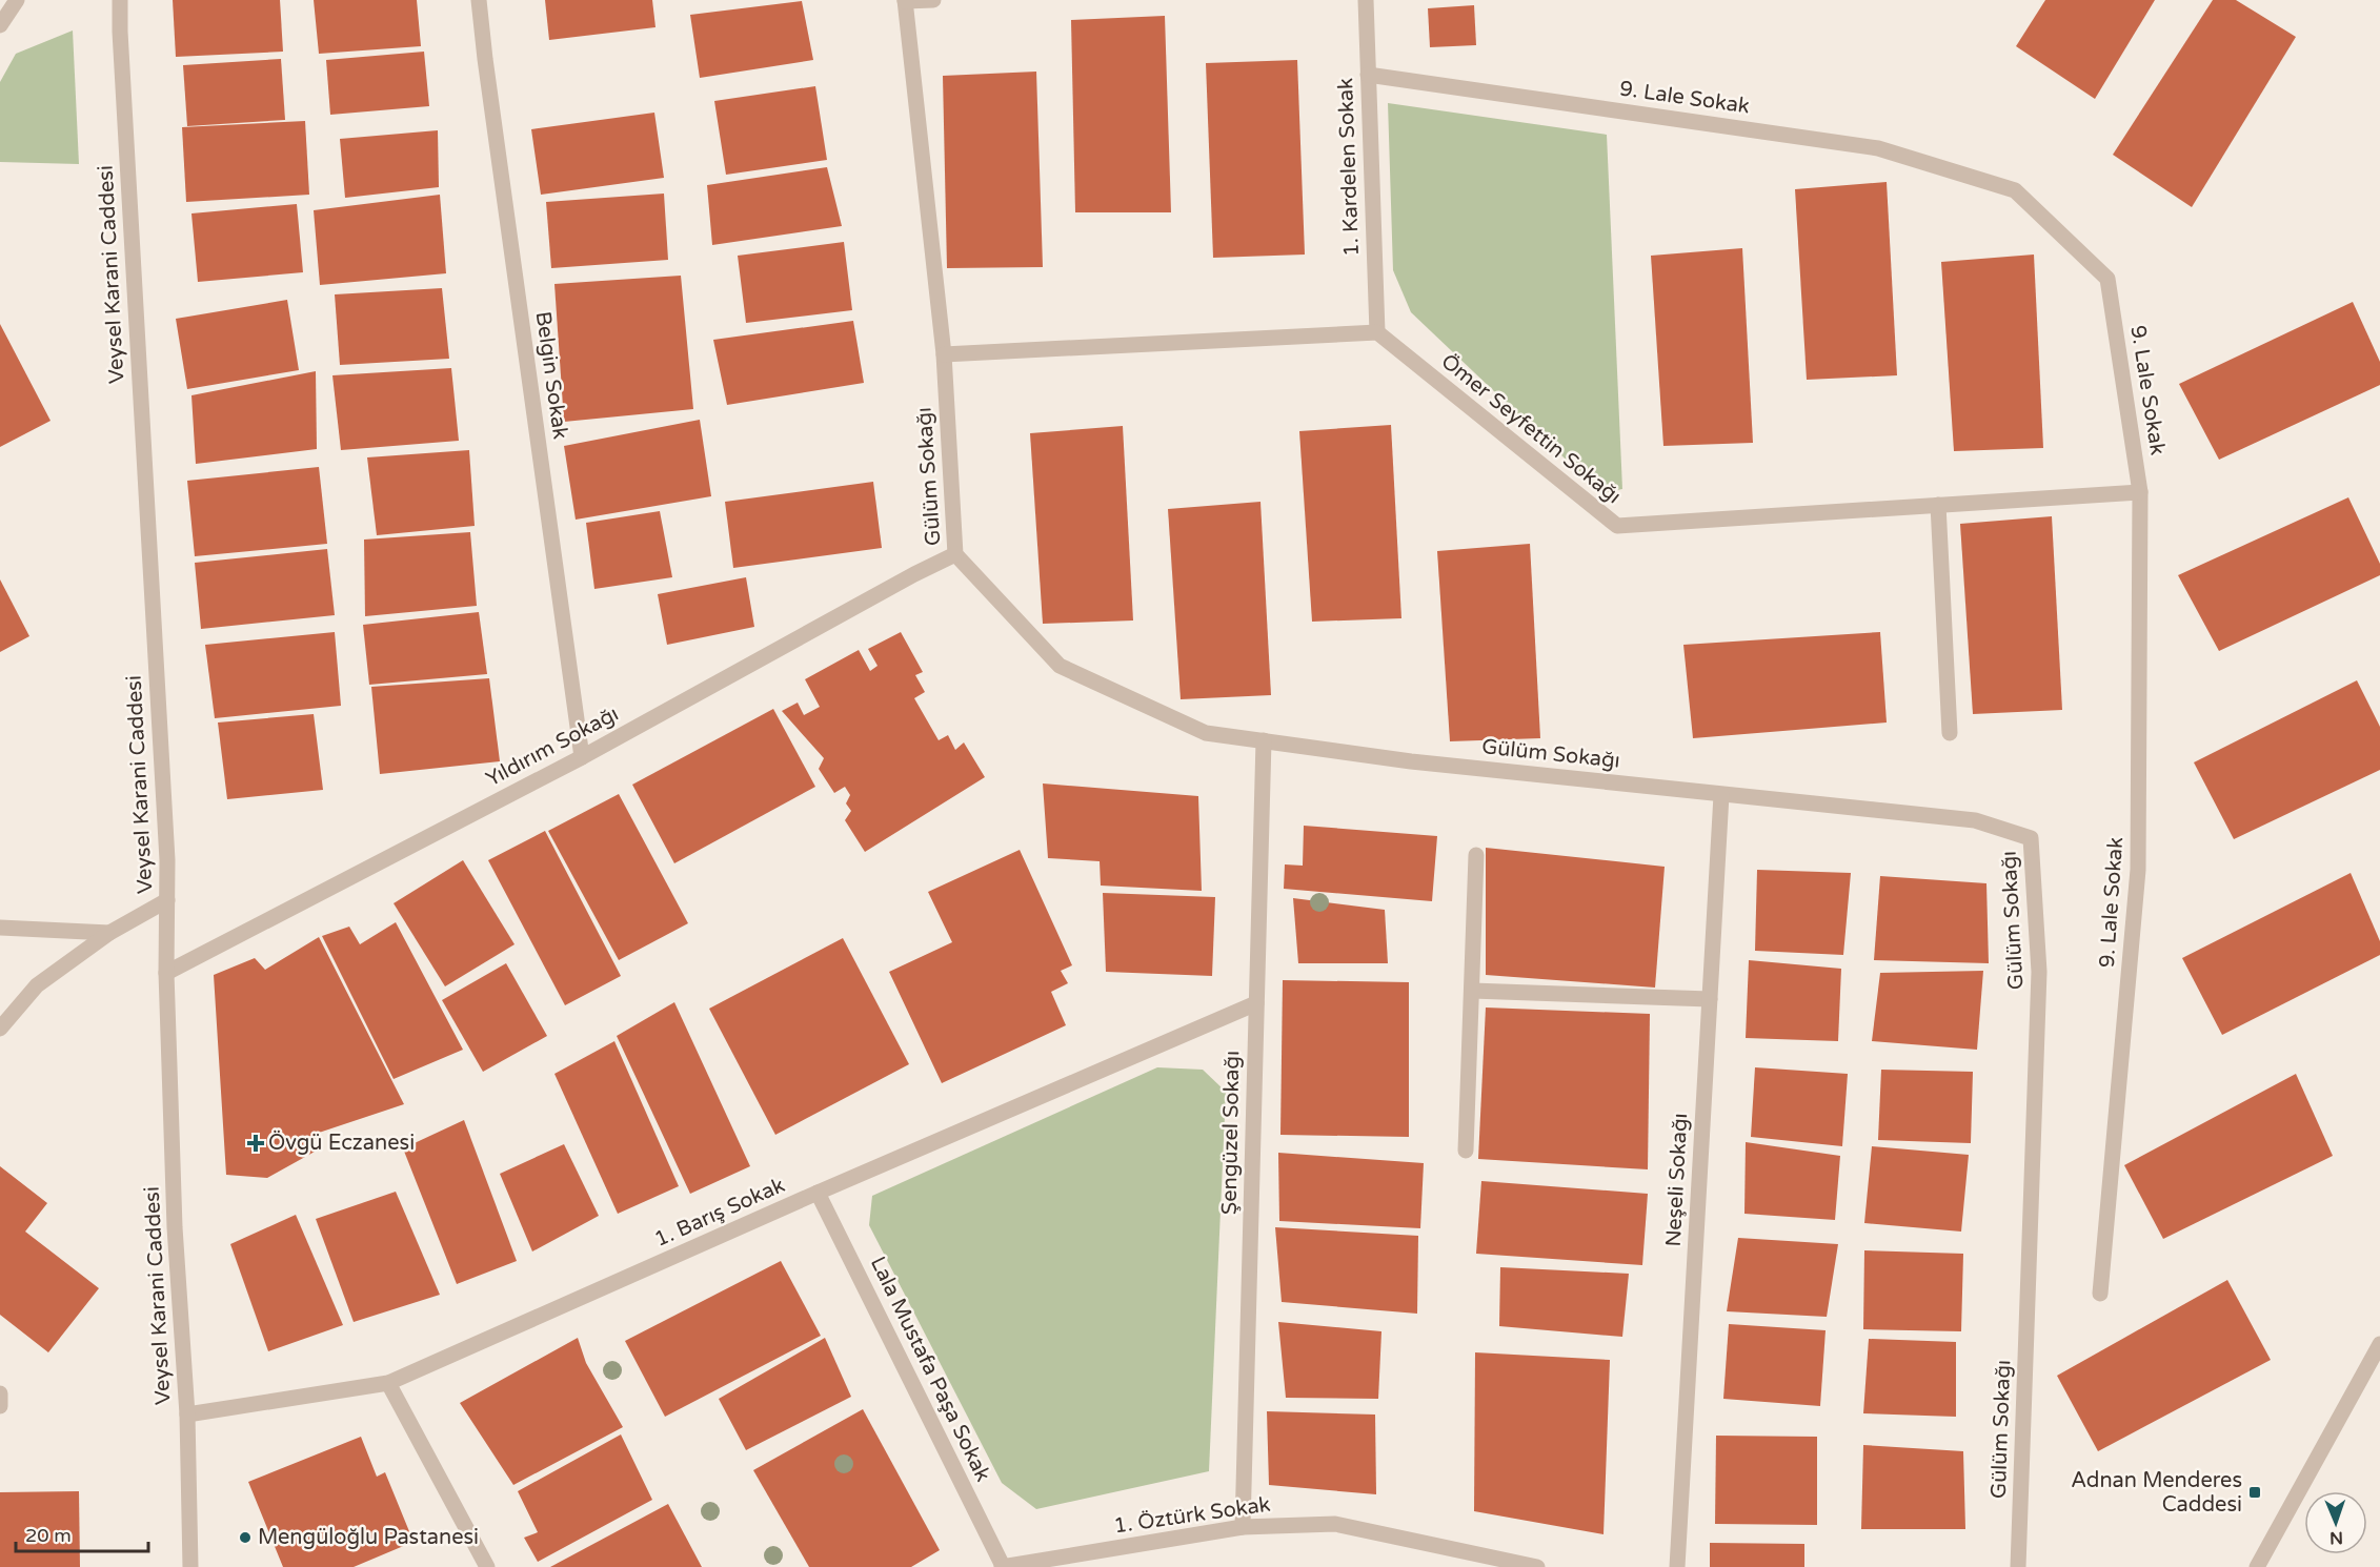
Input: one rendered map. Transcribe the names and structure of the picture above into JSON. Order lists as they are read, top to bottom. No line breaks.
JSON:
{"streets":{"street":["9. Lale Sokak","1. Kardelen Sokak","Veysel Karani Caddesi","Belgin Sokak","Ömer Seyfettin Sokağı","Gülüm Sokağı","Yıldırım Sokağı","Şengüzel Sokağı","Neşeli Sokağı","1. Barış Sokak","Lala Mustafa Paşa Sokak","1. Öztürk Sokak"]},"crossings":[["9. Lale Sokak","1. Kardelen Sokak"],["9. Lale Sokak","Ömer Seyfettin Sokağı"],["1. Kardelen Sokak","Ömer Seyfettin Sokağı"],["Veysel Karani Caddesi","Yıldırım Sokağı"],["Veysel Karani Caddesi","1. Barış Sokak"],["Belgin Sokak","Yıldırım Sokağı"],["Gülüm Sokağı","Yıldırım Sokağı"],["Gülüm Sokağı","Şengüzel Sokağı"],["Gülüm Sokağı","Neşeli Sokağı"],["Şengüzel Sokağı","1. Barış Sokak"],["Şengüzel Sokağı","1. Öztürk Sokak"],["1. Barış Sokak","Lala Mustafa Paşa Sokak"],["Lala Mustafa Paşa Sokak","1. Öztürk Sokak"]],"places":{"health":["Övgü Eczanesi"],"transit":["Adnan Menderes Caddesi"],"other":["Mengüloğlu Pastanesi"]},"scale_bar":"20 m","north":"bottom"}
